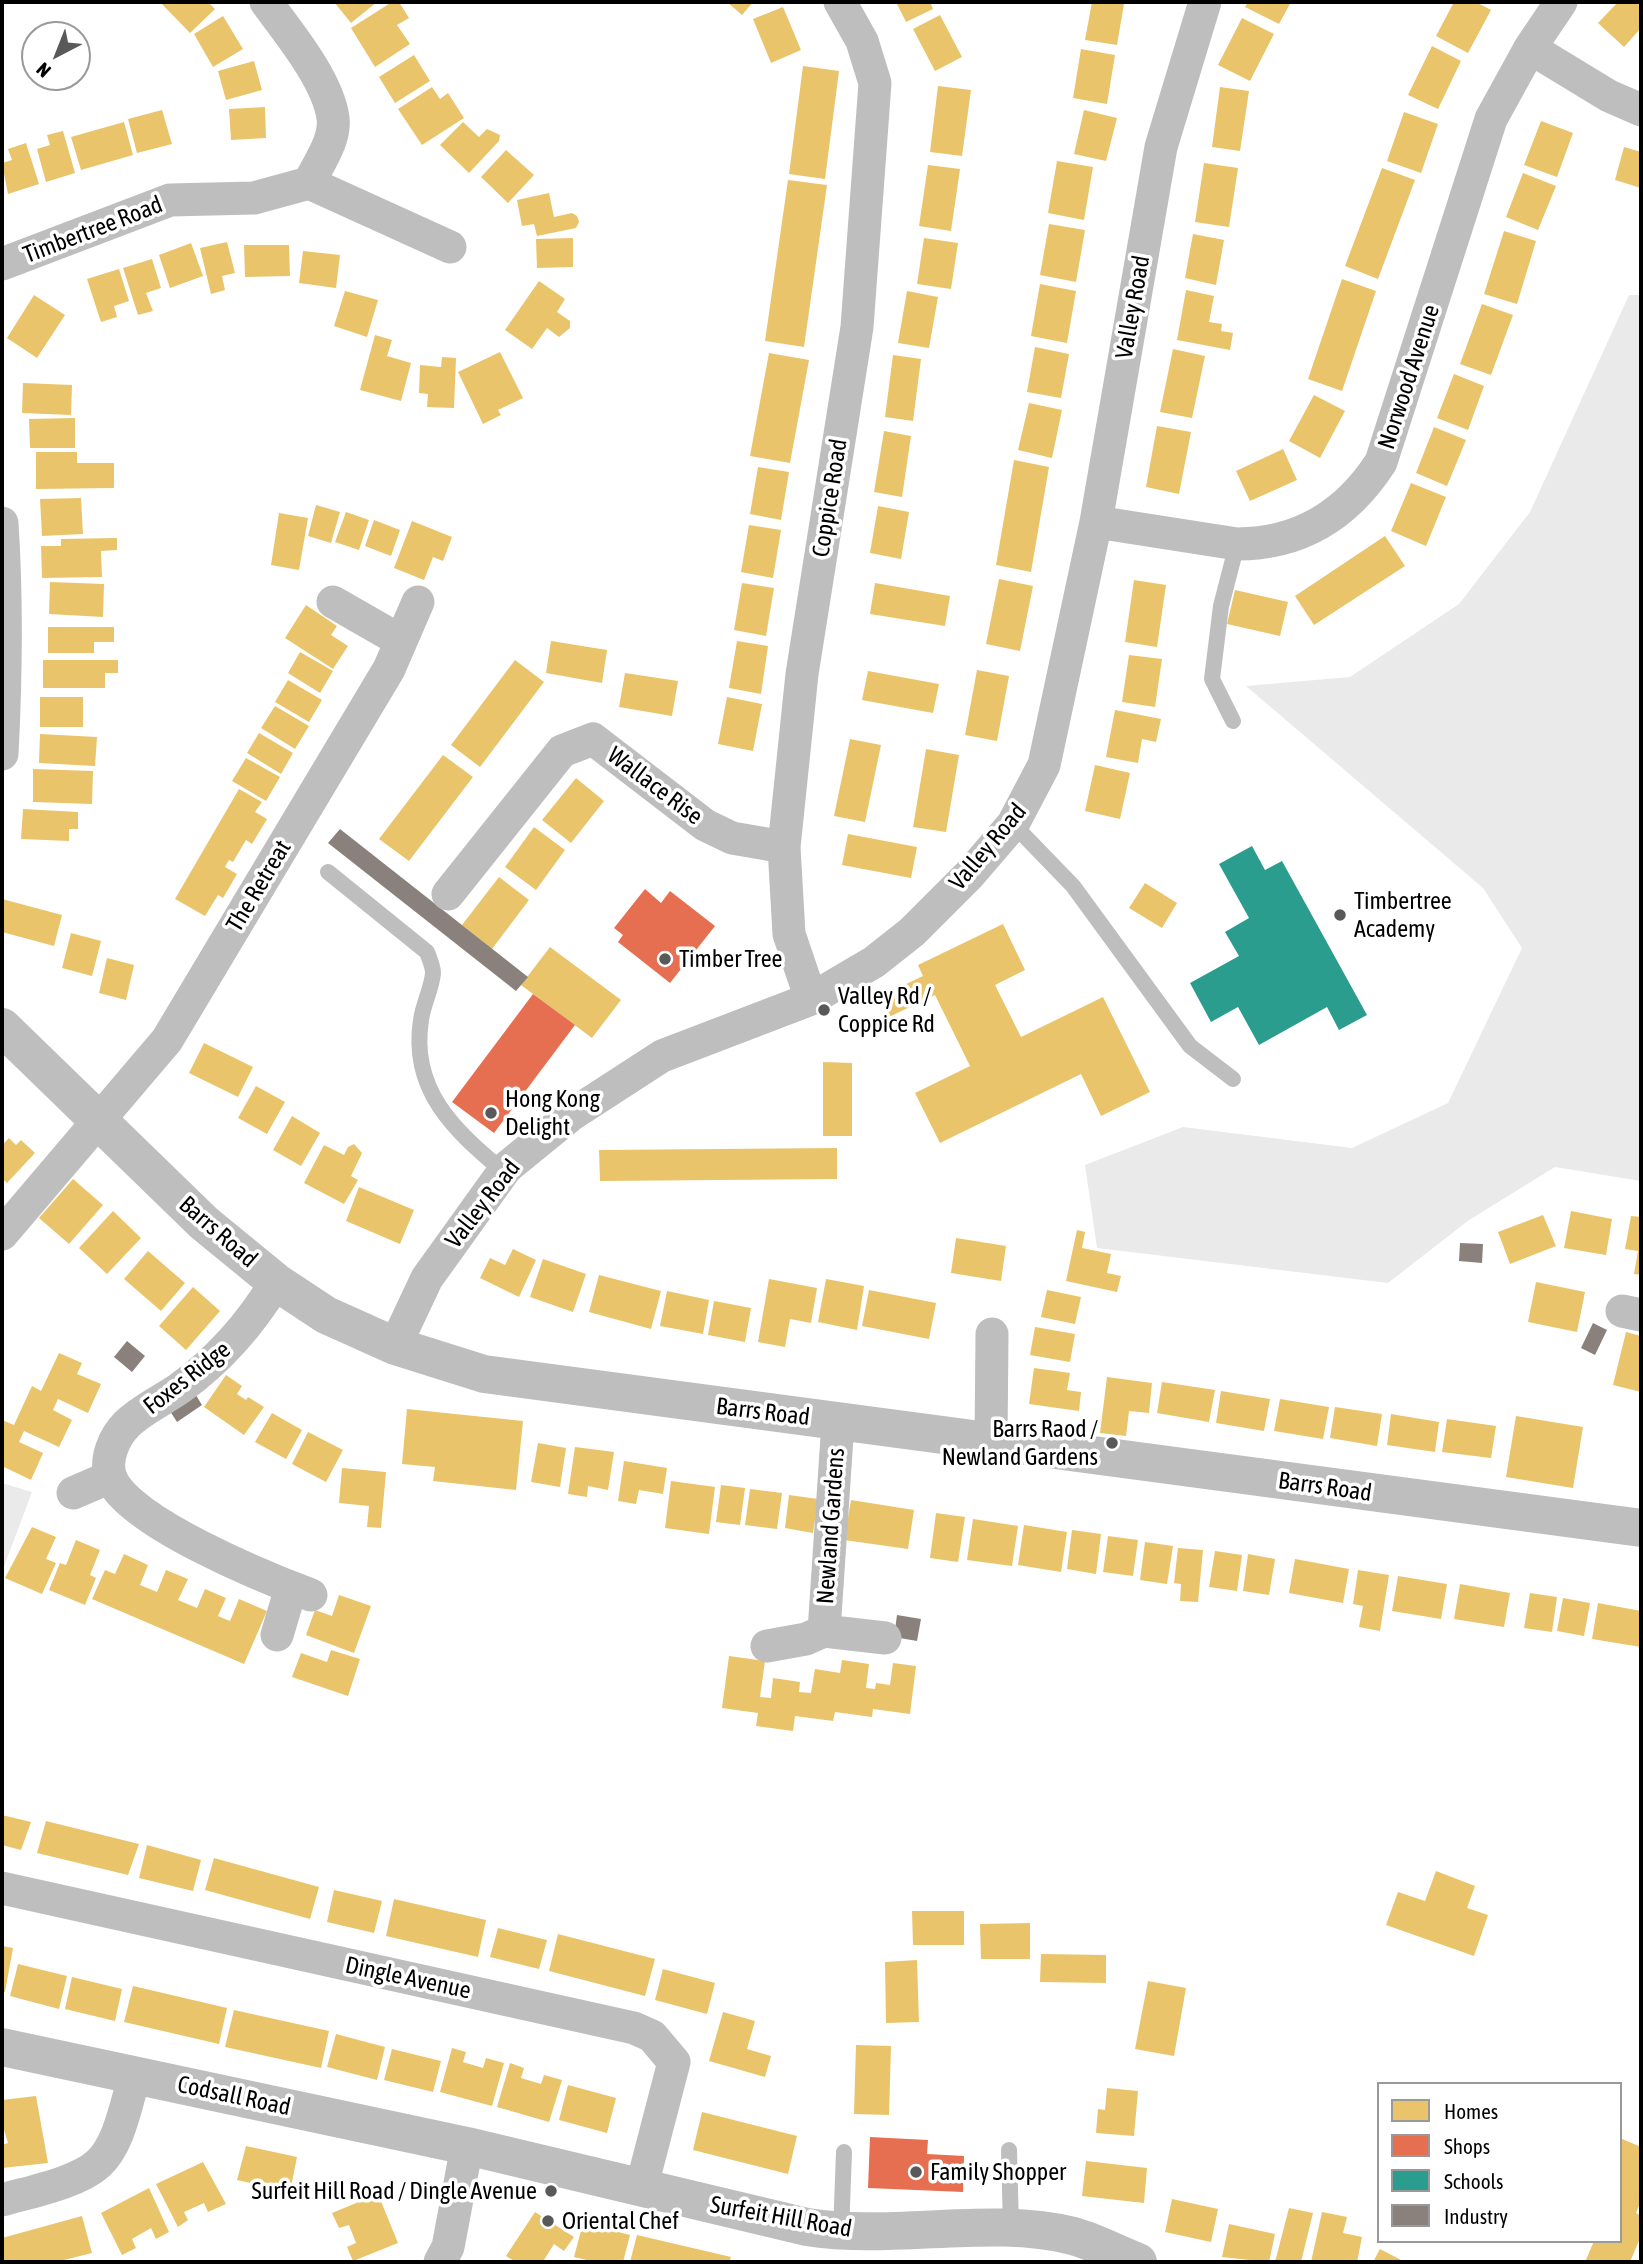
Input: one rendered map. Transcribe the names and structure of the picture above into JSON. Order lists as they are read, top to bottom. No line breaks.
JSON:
{"streets":{"street":["Timbertree Road","Valley Road","Norwood Avenue","Coppice Road","Wallace Rise","The Retreat","Barrs Road","Foxes Ridge","Newland Gardens","Dingle Avenue","Codsall Road","Surfeit Hill Road"]},"crossings":[["Valley Road","Norwood Avenue"],["Valley Road","Coppice Road"],["Valley Road","Barrs Road"],["Coppice Road","Wallace Rise"],["The Retreat","Barrs Road"],["Barrs Road","Foxes Ridge"],["Barrs Road","Newland Gardens"],["Dingle Avenue","Surfeit Hill Road"],["Codsall Road","Surfeit Hill Road"]],"places":["Timbertree Academy","Timber Tree","Valley Rd / Coppice Rd","Hong Kong Delight","Barrs Raod / Newland Gardens","Family Shopper","Surfeit Hill Road / Dingle Avenue","Oriental Chef"],"legend":["Homes","Shops","Schools","Industry"],"north":"bottom left"}
